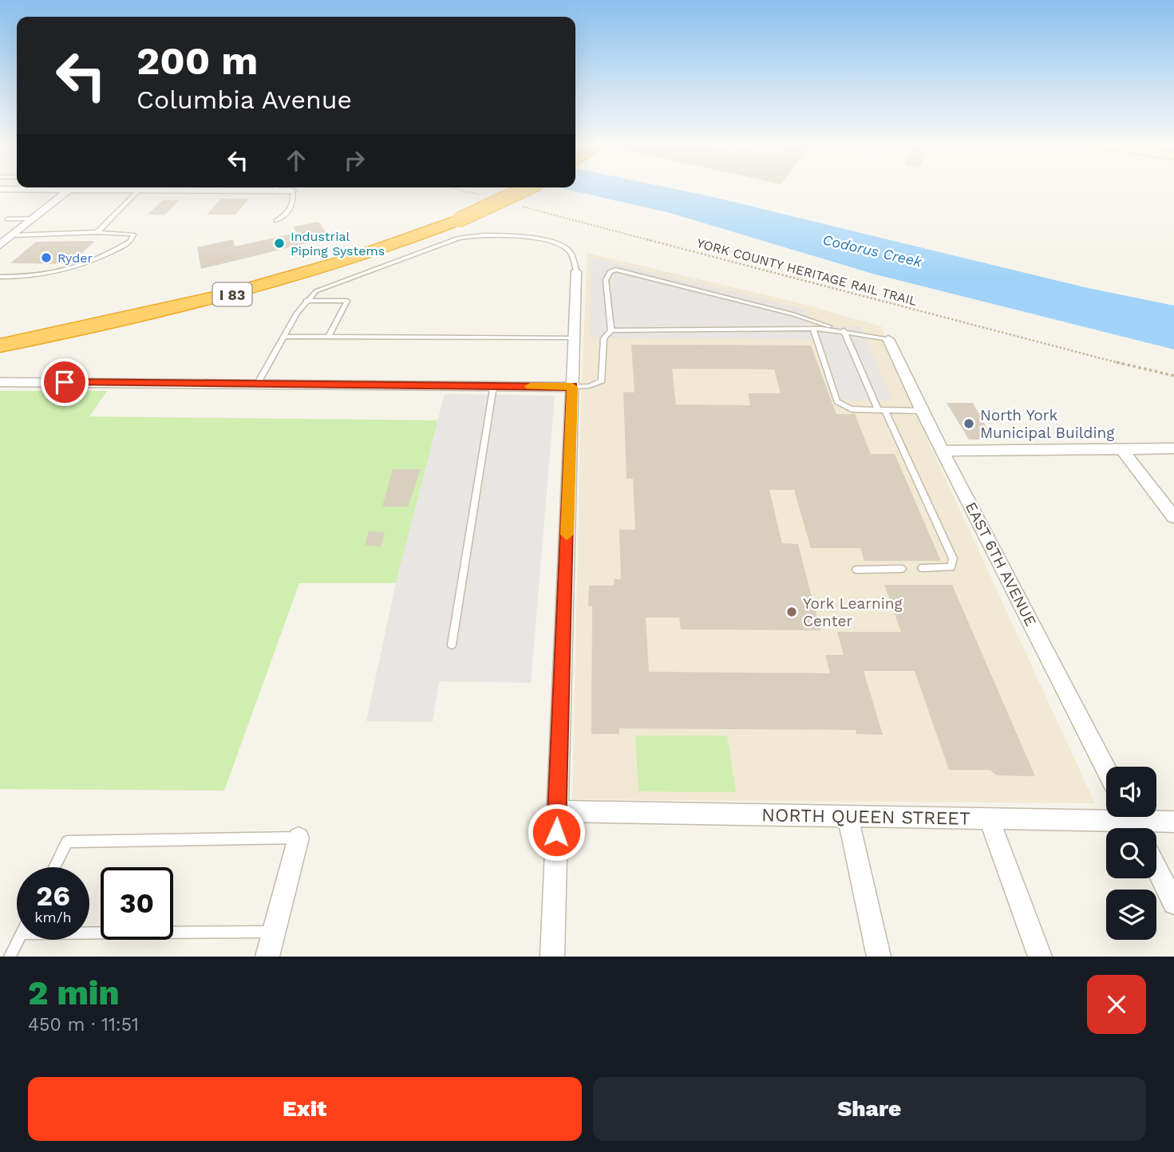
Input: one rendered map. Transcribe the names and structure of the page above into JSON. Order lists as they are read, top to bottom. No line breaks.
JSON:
{"streets":{"highway":["I 83"],"street":["EAST 6TH AVENUE","NORTH QUEEN STREET"],"path":["YORK COUNTY HERITAGE RAIL TRAIL"]},"water":["Codorus Creek"],"places":["Industrial Piping Systems","Ryder","North York Municipal Building","York Learning Center"],"page":{"turn":["200 m","Columbia Avenue"],"speed":"26 km/h","limit":"30","heading":["2 min","450 m · 11:51"],"buttons":["Exit","Share"]}}
